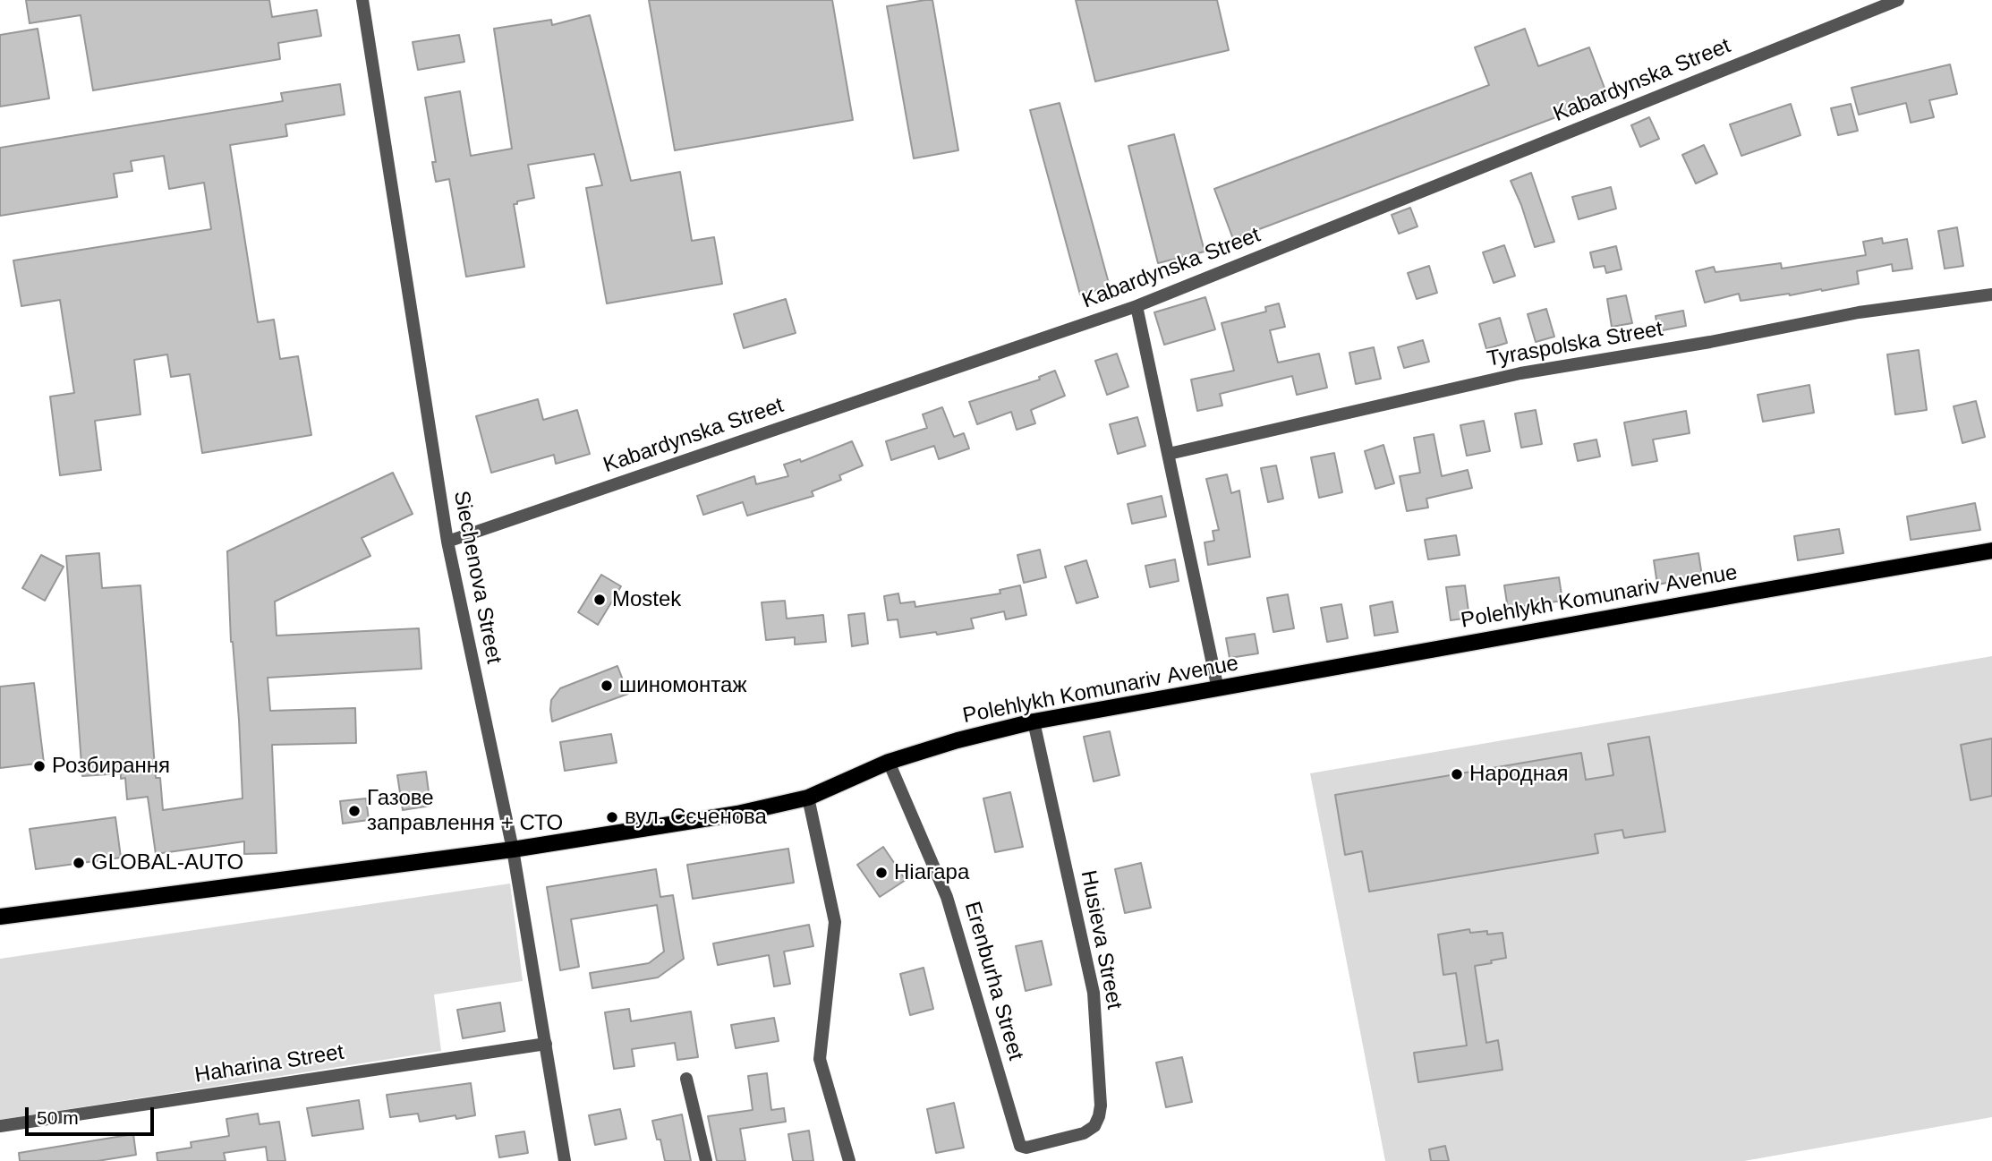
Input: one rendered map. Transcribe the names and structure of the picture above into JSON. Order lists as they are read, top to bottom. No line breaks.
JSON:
{"streets":{"main road":["Polehlykh Komunariv Avenue"],"street":["Kabardynska Street","Tyraspolska Street","Siechenova Street","Husieva Street","Erenburha Street","Haharina Street"]},"crossings":[["Kabardynska Street","Siechenova Street"],["Siechenova Street","Polehlykh Komunariv Avenue"],["Siechenova Street","Haharina Street"],["Polehlykh Komunariv Avenue","Husieva Street"],["Polehlykh Komunariv Avenue","Erenburha Street"],["Husieva Street","Erenburha Street"]],"places":["Mostek","шиномонтаж","Розбирання","Народная","Газове заправлення + СТО","вул. Сєченова","GLOBAL-AUTO","Ніагара"],"scale_bar":"50 m"}
